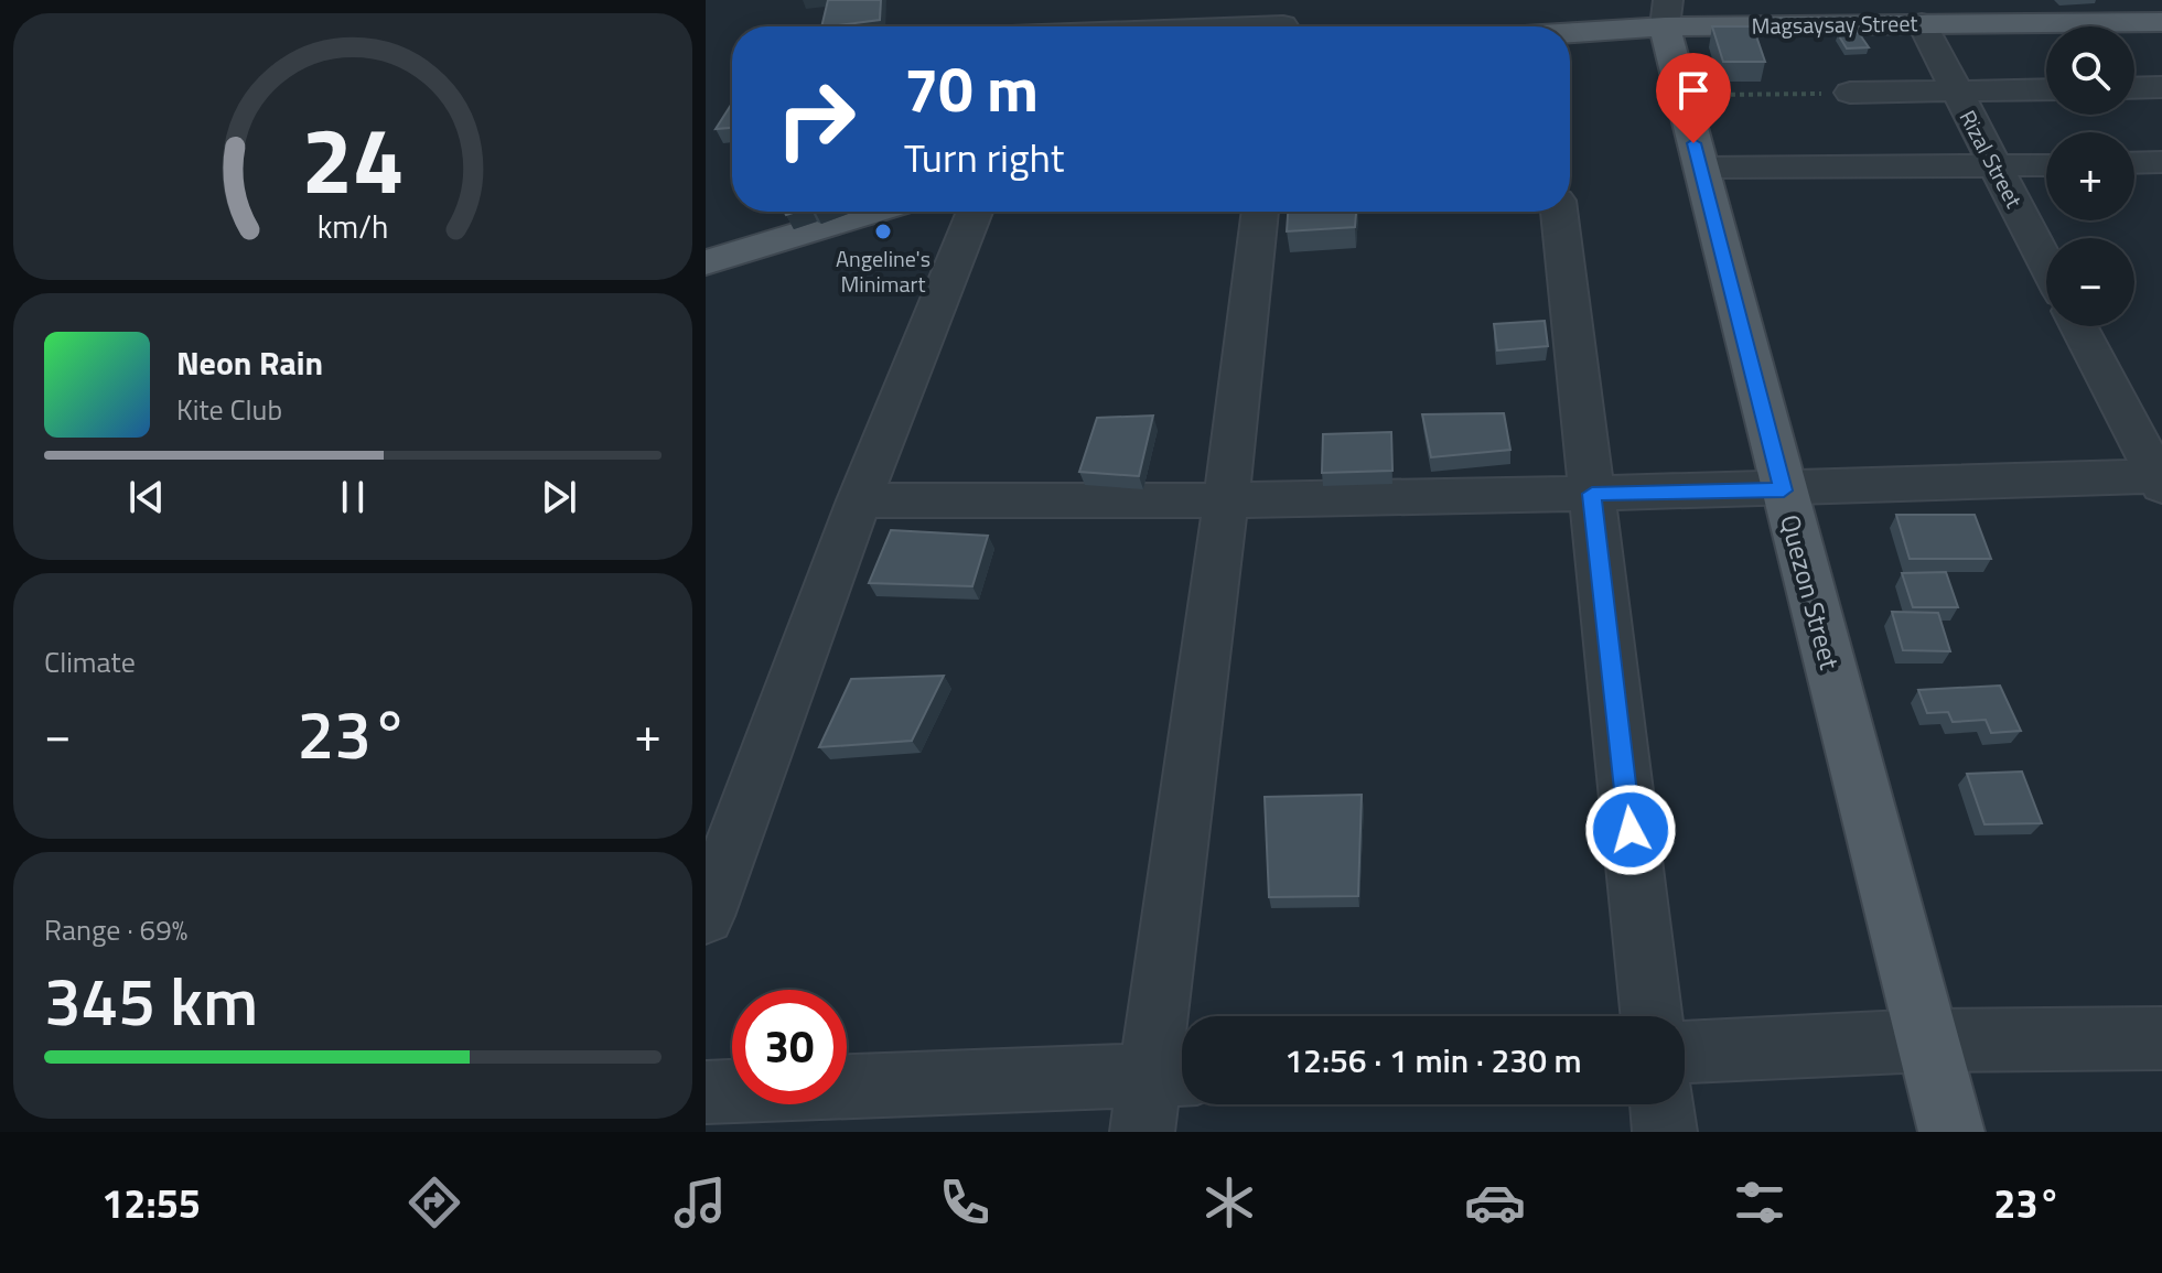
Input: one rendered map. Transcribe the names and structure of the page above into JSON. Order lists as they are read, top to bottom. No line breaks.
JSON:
{"streets":{"main road":["Magsaysay Street","Quezon Street"],"street":["Rizal Street"]},"crossings":[["Magsaysay Street","Rizal Street"],["Magsaysay Street","Quezon Street"]],"places":["Angeline's Minimart"],"page":{"map_buttons":["+","−"],"turn":["70 m","Turn right"],"song":["Neon Rain","Kite Club"],"tile":["Climate",["Range · 69%","345 km"]],"heat":["−","23°","+"],"limit":"30","trip":"12:56 · 1 min · 230 m","tabs":["12:55","23°"],"gauge":["24","km/h"]}}
